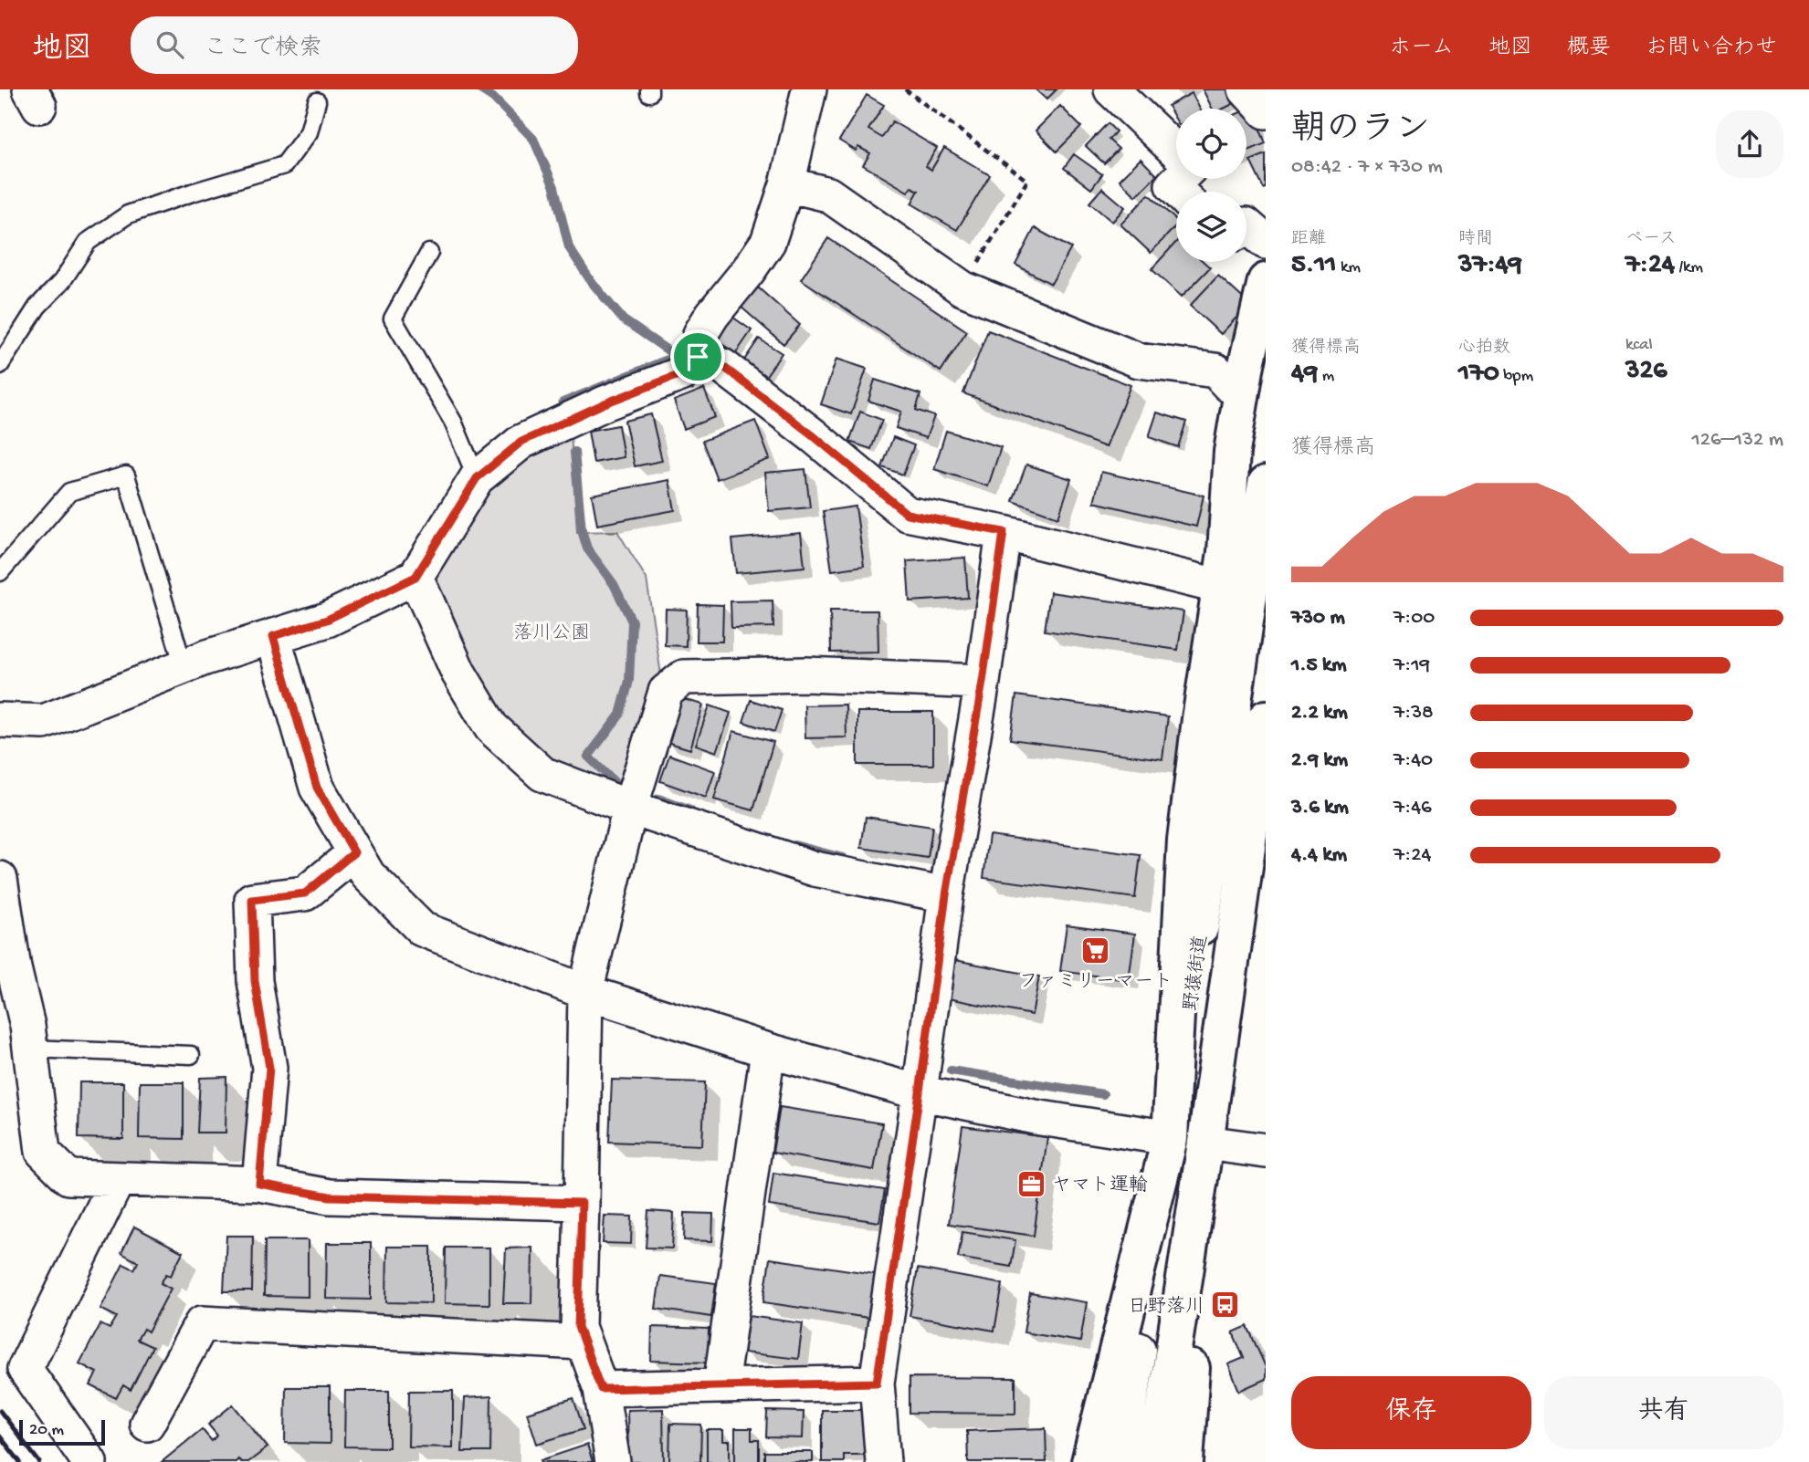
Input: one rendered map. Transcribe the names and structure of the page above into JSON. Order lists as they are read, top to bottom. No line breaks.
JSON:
{"streets":{"main road":["野猿街道"]},"parks":["落川公園"],"places":{"supermarket":["ファミリーマート"],"office":["ヤマト運輸"],"bus stop":["日野落川"]},"scale_bar":"20 m","page":{"header":"地図","search":"ここで検索","nav":["ホーム","地図","概要","お問い合わせ"],"heading":["朝のラン","08:42 · 7 × 730 m"],"stats":[["距離","5.11 km"],["時間","37:49"],["ペース","7:24 /km"],["獲得標高","49 m"],["心拍数","170 bpm"],["kcal","326"]],"chart":["獲得標高","126–132 m"],"list":[{"name":"730 m","note":"7:00"},{"name":"1.5 km","note":"7:19"},{"name":"2.2 km","note":"7:38"},{"name":"2.9 km","note":"7:40"},{"name":"3.6 km","note":"7:46"},{"name":"4.4 km","note":"7:24"}],"buttons":["保存","共有"],"scale":"20 m"}}
